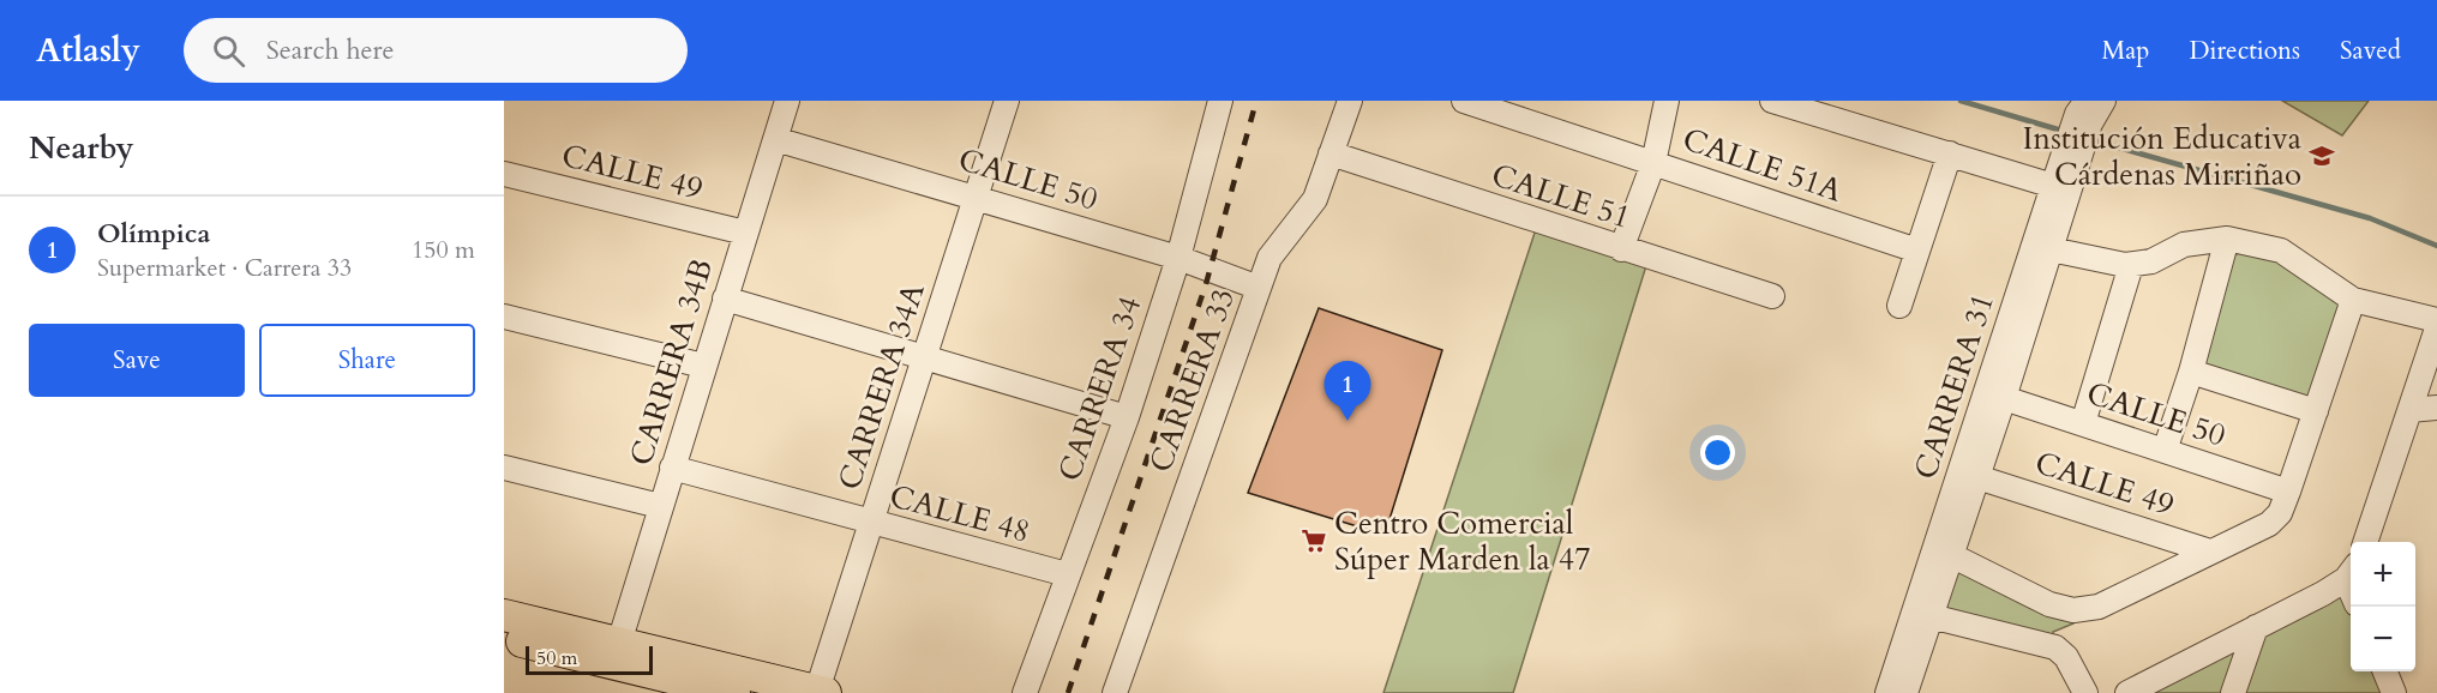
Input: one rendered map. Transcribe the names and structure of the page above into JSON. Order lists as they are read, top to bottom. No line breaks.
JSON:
{"streets":{"street":["CALLE 51A","CALLE 49","CALLE 50","CALLE 51","CARRERA 34B","CARRERA 33","CARRERA 34A","CARRERA 31","CARRERA 34","CALLE 48"]},"crossings":[["CALLE 49","CARRERA 34B"],["CALLE 49","CARRERA 31"],["CALLE 50","CARRERA 34B"],["CALLE 50","CARRERA 33"],["CALLE 50","CARRERA 34A"],["CALLE 50","CARRERA 31"],["CALLE 50","CARRERA 34"],["CALLE 51","CARRERA 33"],["CARRERA 34B","CALLE 48"],["CARRERA 34A","CALLE 48"],["CARRERA 34","CALLE 48"]],"places":{"school or university":["Institución Educativa Cárdenas Mirriñao"],"supermarket":["Centro Comercial Súper Marden la 47"]},"scale_bar":"50 m","page":{"header":"Atlasly","search":"Search here","nav":["Map","Directions","Saved"],"heading":"Nearby","list":[{"mark":"1","name":"Olímpica","note":"Supermarket · Carrera 33","value":"150 m"}],"buttons":["Save","Share"],"pins":"1","map_buttons":["+","−"],"scale":"50 m"}}
